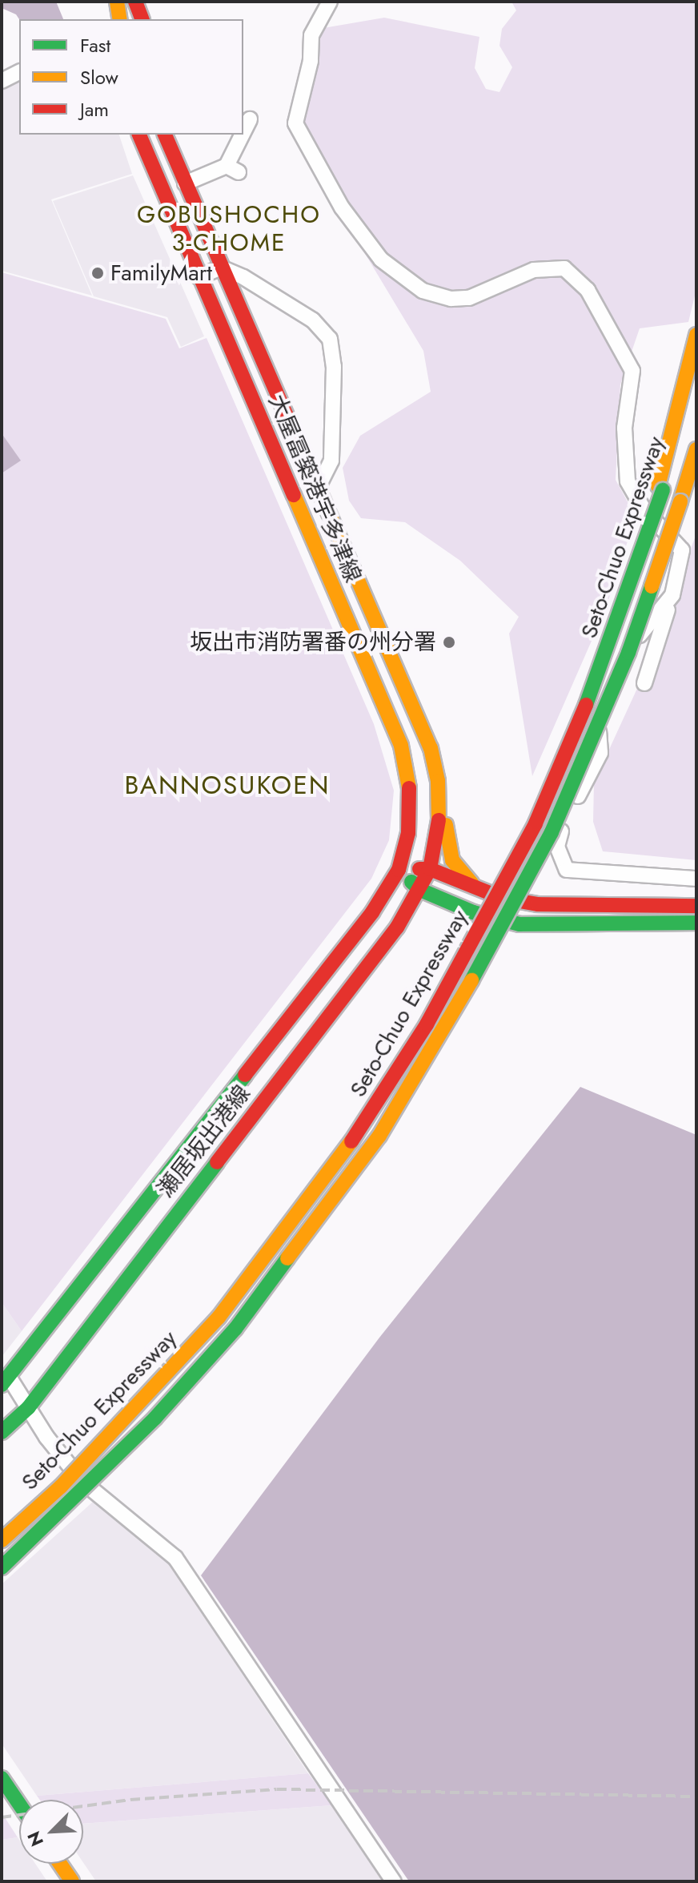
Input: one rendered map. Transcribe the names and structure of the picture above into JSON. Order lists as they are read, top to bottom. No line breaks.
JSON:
{"streets":{"main road":["大屋冨築港宇多津線","Seto-Chuo Expressway","瀬居坂出港線"]},"crossings":[["大屋冨築港宇多津線","瀬居坂出港線"]],"districts":["GOBUSHOCHO 3-CHOME","BANNOSUKOEN"],"places":["FamilyMart","坂出市消防署番の州分署"],"legend":["Fast","Slow","Jam"],"north":"bottom left"}
